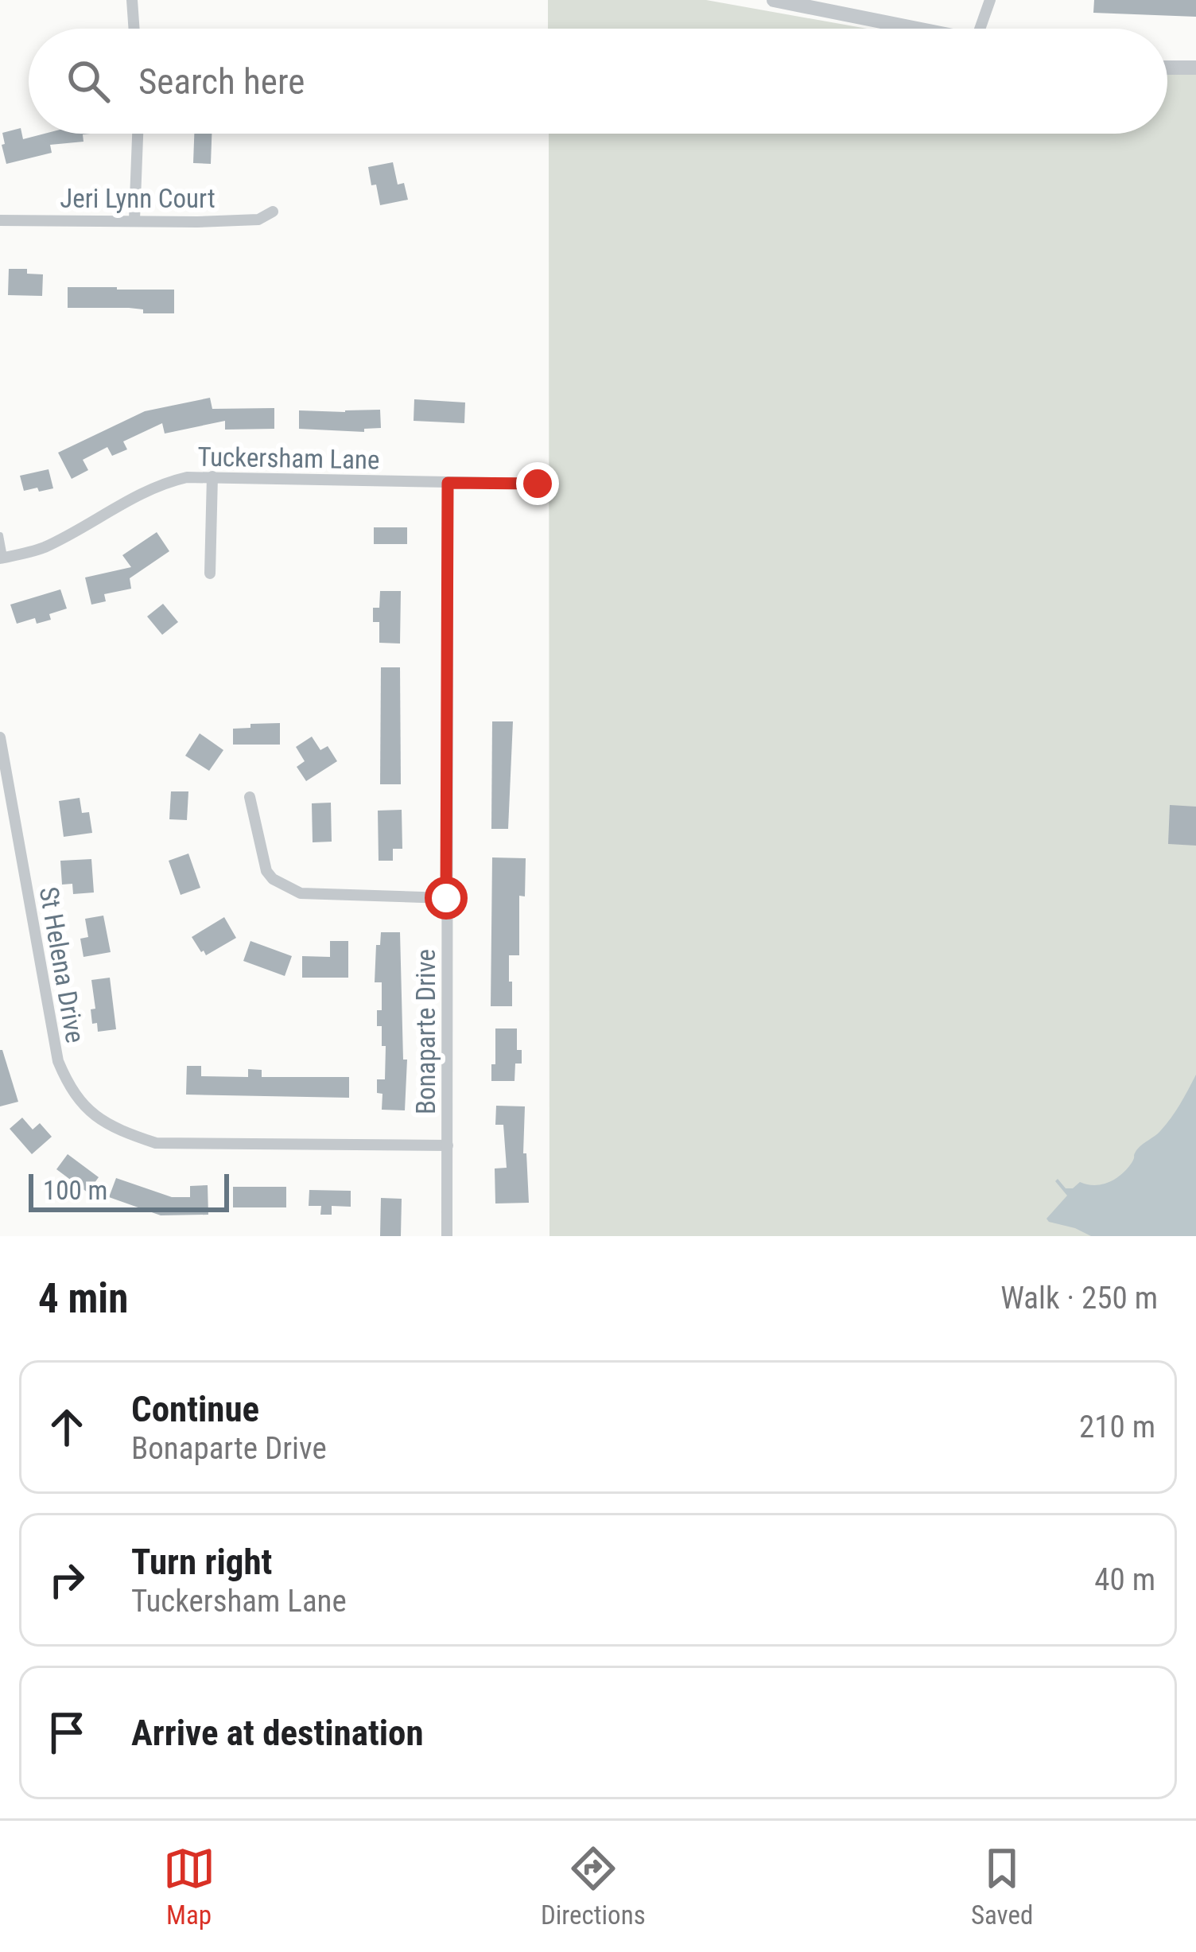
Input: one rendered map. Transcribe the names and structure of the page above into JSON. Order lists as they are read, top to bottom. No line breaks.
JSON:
{"streets":{"street":["Jeri Lynn Court","Tuckersham Lane","St Helena Drive","Bonaparte Drive"]},"crossings":[["Tuckersham Lane","Bonaparte Drive"],["St Helena Drive","Bonaparte Drive"]],"scale_bar":"100 m","page":{"search":"Search here","scale":"100 m","heading":["4 min","Walk · 250 m"],"list":[["Continue","Bonaparte Drive","210 m"],["Turn right","Tuckersham Lane","40 m"],"Arrive at destination"],"nav":["Map","Directions","Saved"]}}
